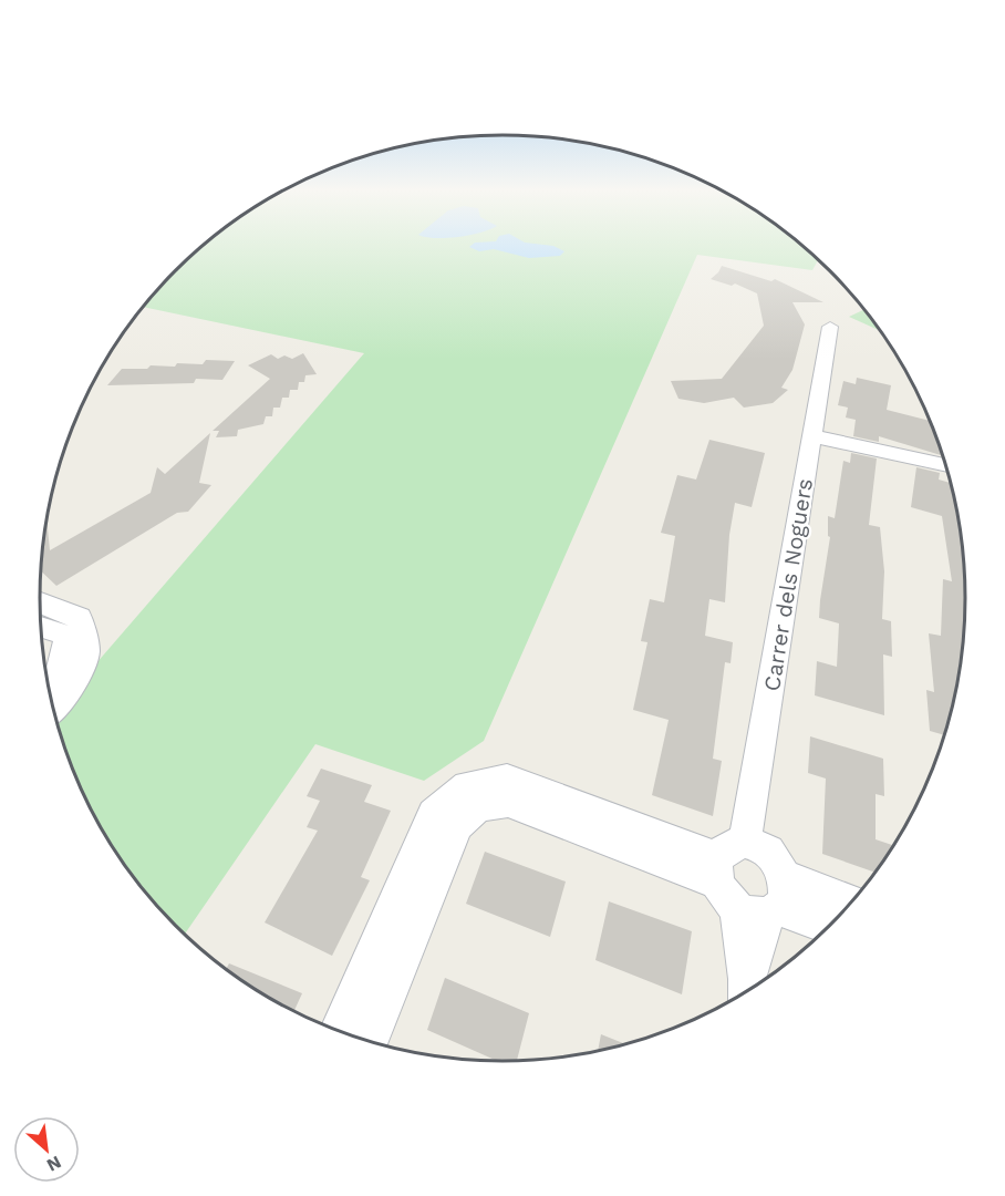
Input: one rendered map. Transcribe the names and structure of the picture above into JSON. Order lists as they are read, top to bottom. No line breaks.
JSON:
{"streets":{"street":["Carrer dels Noguers"]},"north":"bottom right"}
